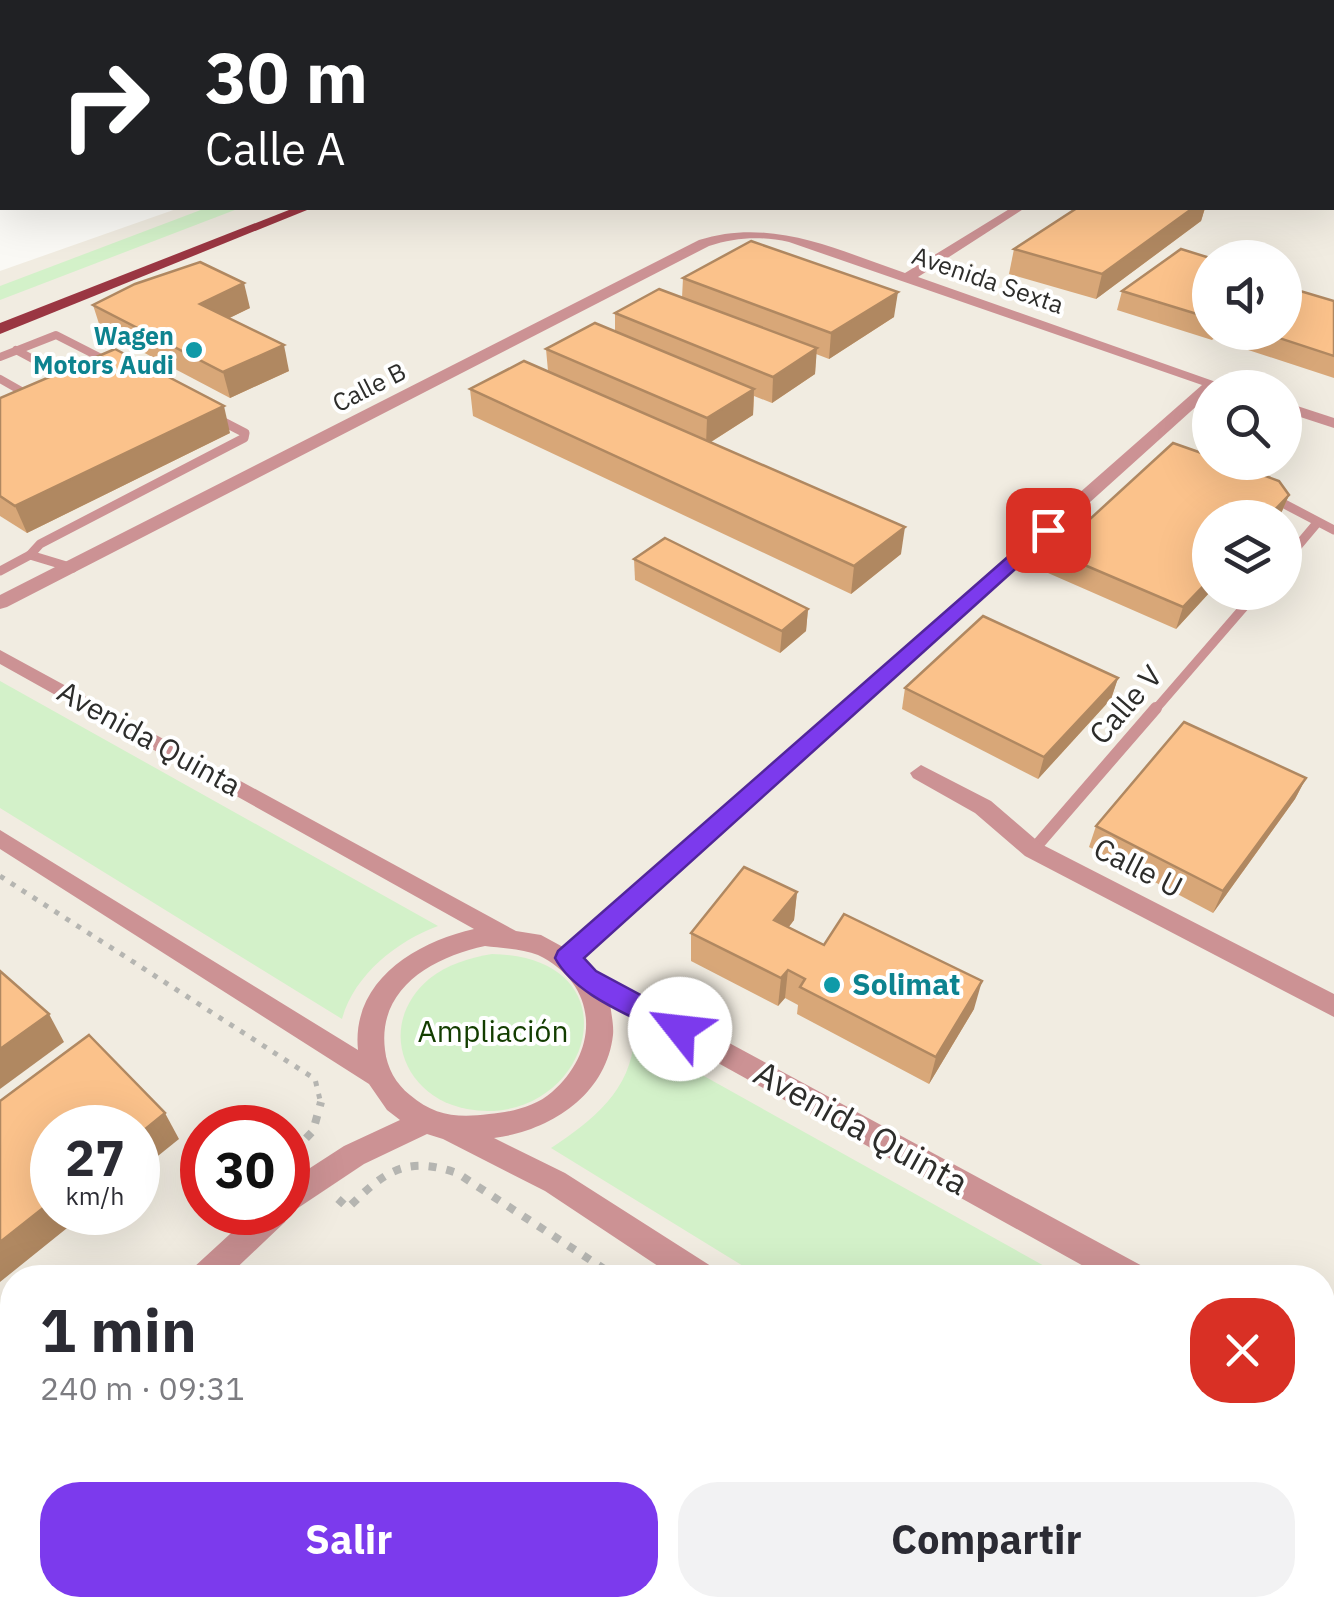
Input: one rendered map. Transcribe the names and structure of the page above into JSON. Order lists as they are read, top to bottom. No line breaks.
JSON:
{"streets":{"street":["Avenida Sexta","Calle B","Avenida Quinta","Calle U"],"lane":["Calle V"]},"crossings":[["Avenida Sexta","Calle B"],["Calle V","Calle U"]],"parks":["Ampliación"],"places":["Wagen Motors Audi","Solimat"],"page":{"turn":["30 m","Calle A"],"speed":"27 km/h","limit":"30","heading":["1 min","240 m · 09:31"],"buttons":["Salir","Compartir"]}}
